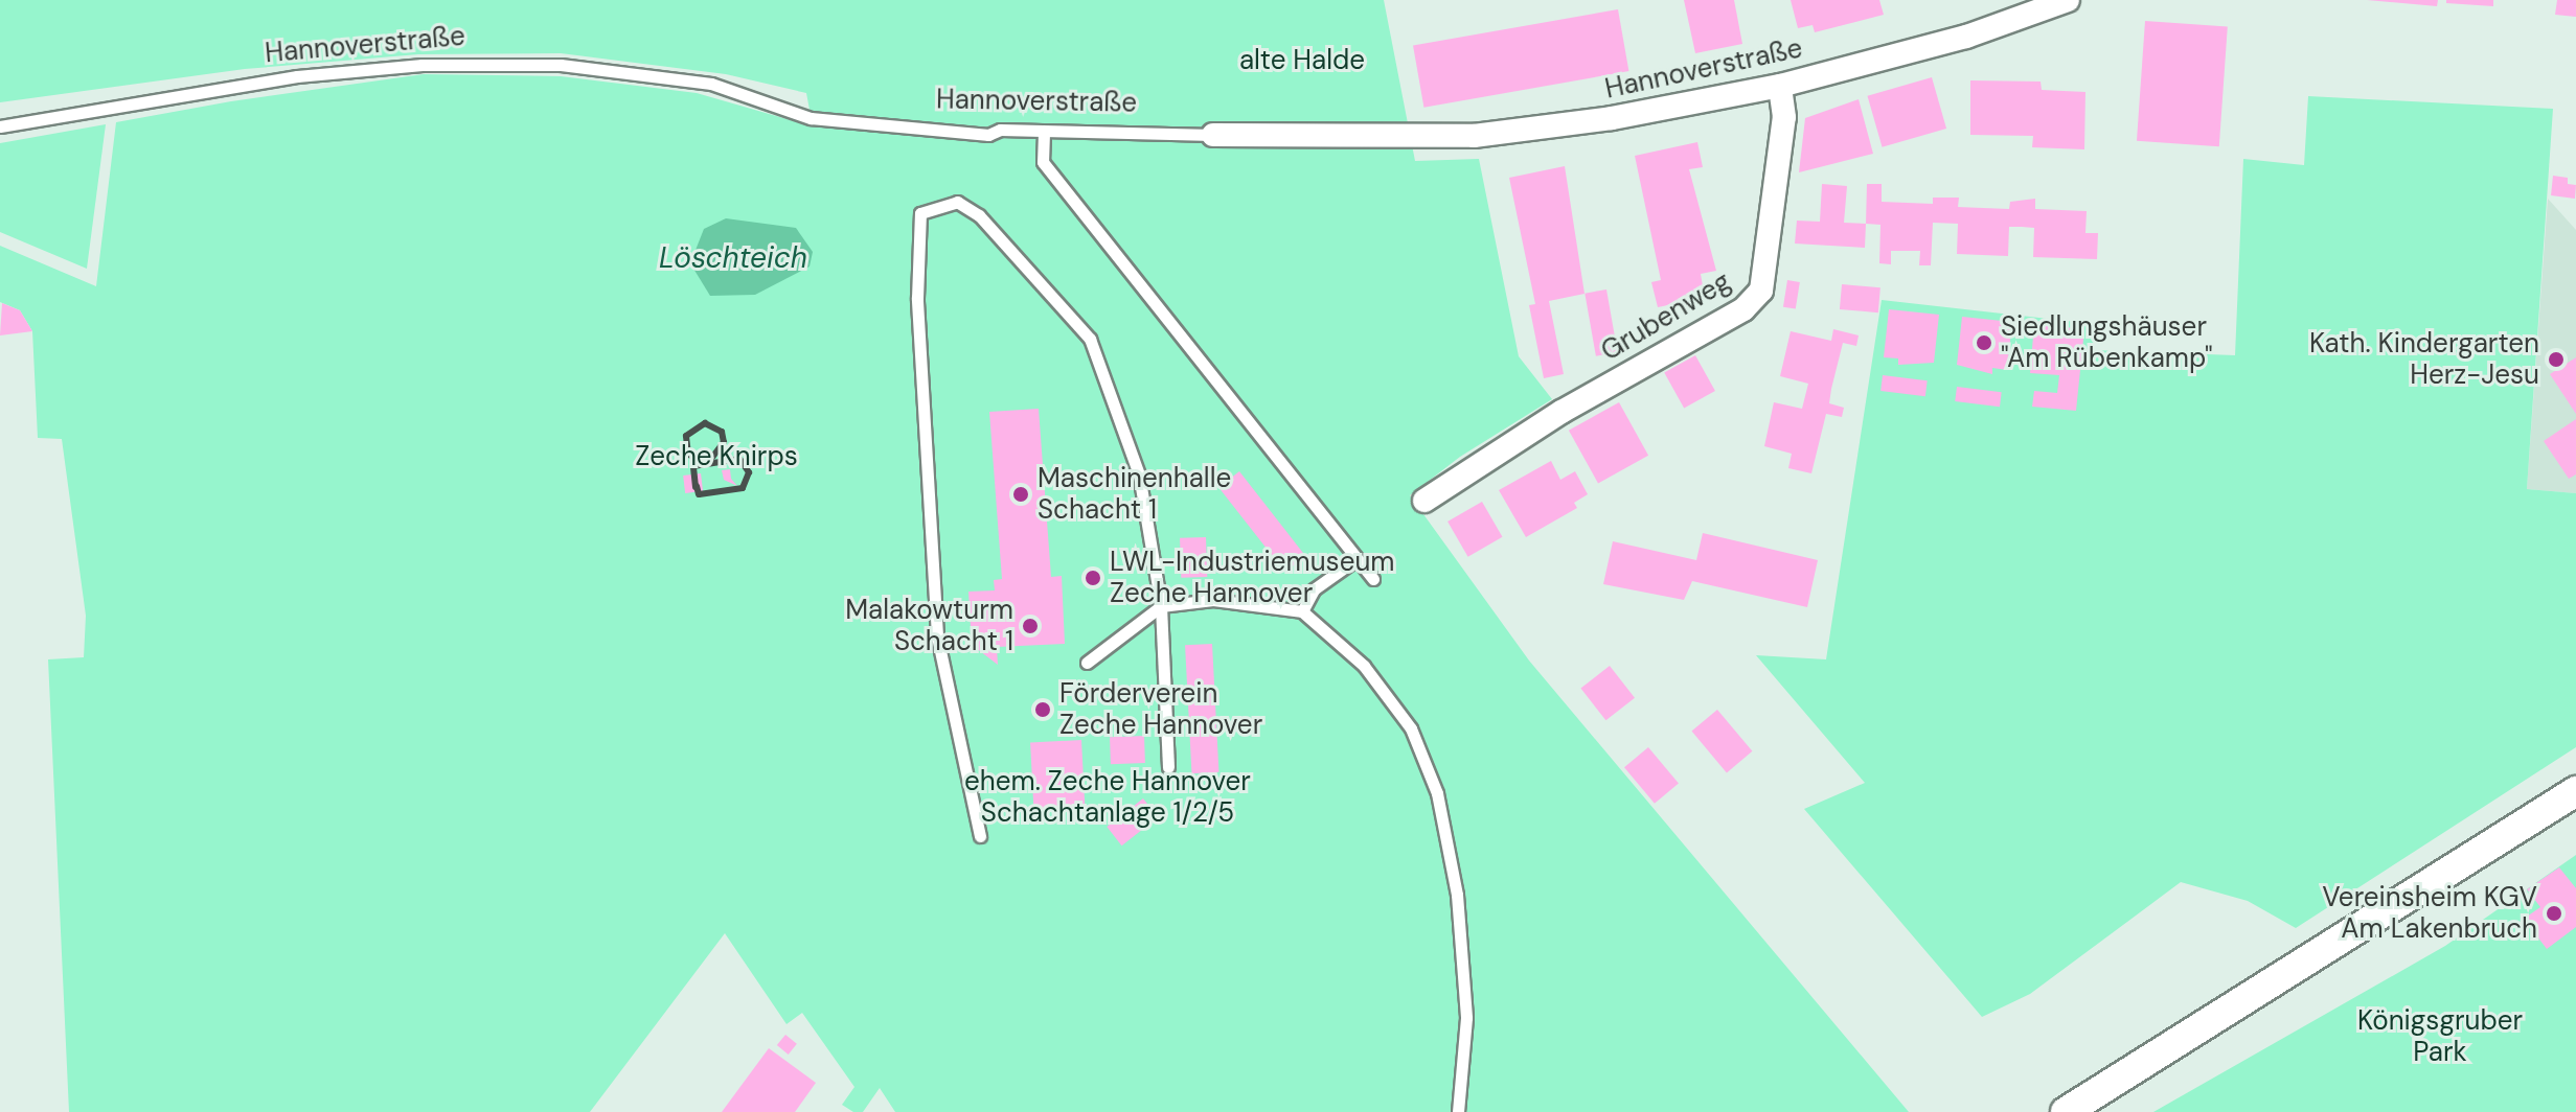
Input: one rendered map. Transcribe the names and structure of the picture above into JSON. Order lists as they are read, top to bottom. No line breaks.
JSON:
{"streets":{"street":["Hannoverstraße","Grubenweg"]},"crossings":[["Hannoverstraße","Grubenweg"]],"water":["Löschteich"],"parks":["alte Halde","Zeche Knirps","ehem. Zeche Hannover Schachtanlage 1/2/5","Königsgruber Park"],"places":["Siedlungshäuser \"Am Rübenkamp\"","Kath. Kindergarten Herz-Jesu","Maschinenhalle Schacht 1","LWL-Industriemuseum Zeche Hannover","Malakowturm Schacht 1","Förderverein Zeche Hannover","Vereinsheim KGV Am Lakenbruch"]}
